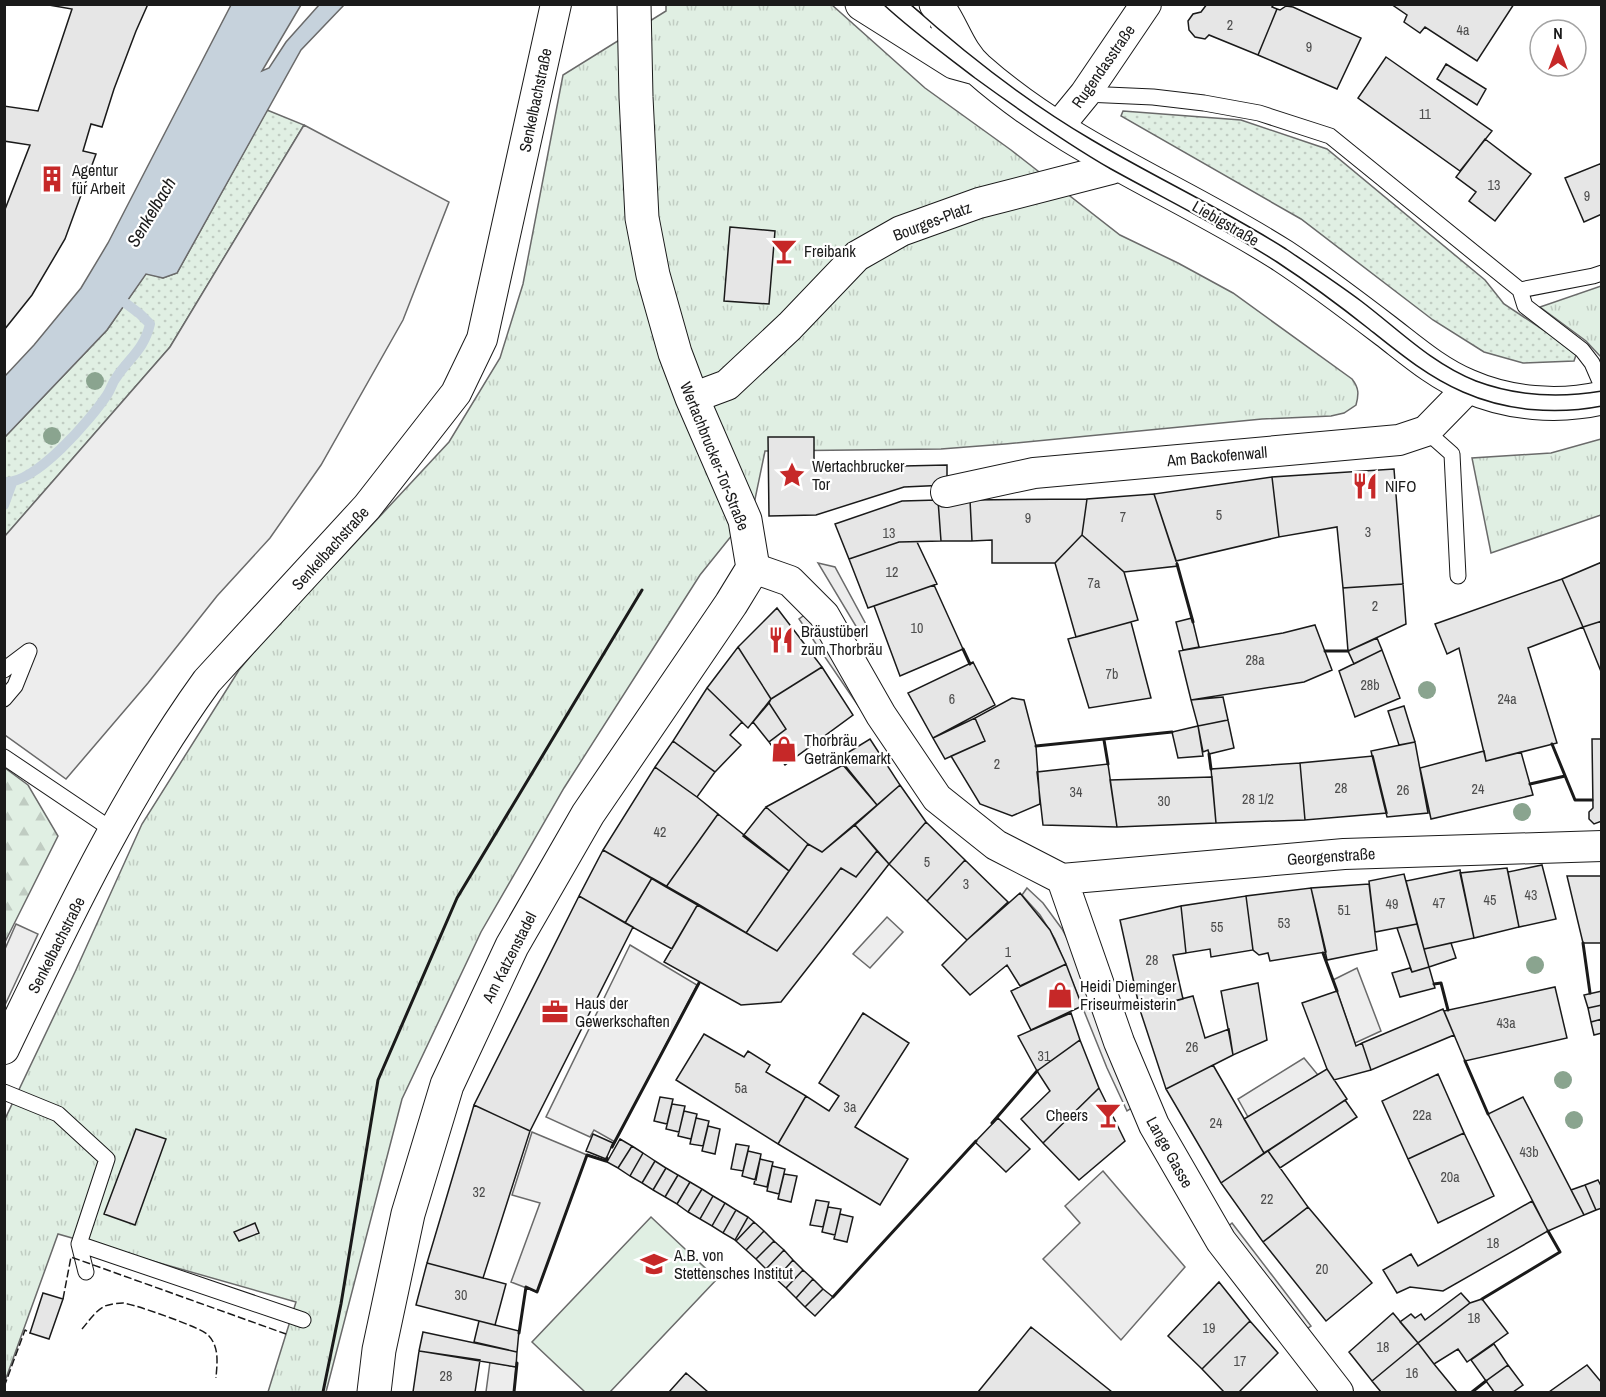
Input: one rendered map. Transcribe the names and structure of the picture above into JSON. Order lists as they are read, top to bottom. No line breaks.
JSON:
{"streets":{"street":["Rugendasstraße","Senkelbachstraße","Bourges-Platz","Liebigstraße","Wertachbrucker-Tor-Straße","Am Backofenwall","Georgenstraße","Am Katzenstadel","Lange Gasse"]},"crossings":[["Rugendasstraße","Liebigstraße"],["Bourges-Platz","Liebigstraße"],["Bourges-Platz","Wertachbrucker-Tor-Straße"],["Liebigstraße","Am Backofenwall"],["Wertachbrucker-Tor-Straße","Am Katzenstadel"],["Georgenstraße","Lange Gasse"]],"water":["Senkelbach"],"places":{"building":["Agentur für Arbeit"],"bar":["Freibank","Cheers"],"place":["Wertachbrucker Tor"],"restaurant":["NIFO","Bräustüberl zum Thorbräu"],"shop":["Thorbräu Getränkemarkt","Heidi Dieminger Friseurmeisterin"],"office":["Haus der Gewerkschaften"],"school or university":["A.B. von Stettensches Institut"]},"house_numbers":["2","4a","9","11","13","9","5","7","9","3","13","12","7a","2","10","28a","7b","28b","6","24a","2","28","24","26","34","28 1/2","30","42","5","3","43","45","47","49","51","53","55","1","28","43a","26","31","5a","3a","22a","24","43b","20a","32","22","18","20","30","18","19","18","17","16","28"],"north":"top"}
